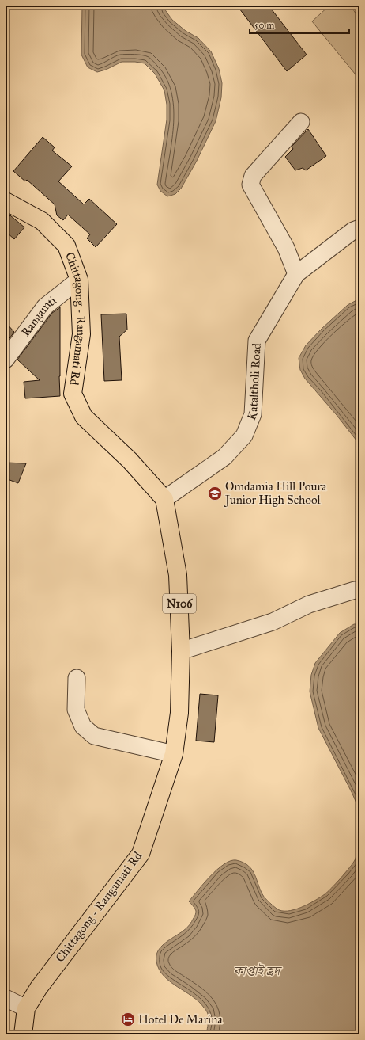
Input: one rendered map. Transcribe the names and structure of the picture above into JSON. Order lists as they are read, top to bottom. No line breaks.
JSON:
{"streets":{"highway":["Chittagong - Rangamati Rd","N106"],"street":["Rangamti","Kataltholi Road"]},"crossings":[["Rangamti","Chittagong - Rangamati Rd"],["Chittagong - Rangamati Rd","Kataltholi Road"]],"water":["কাপ্তাই হ্রদ"],"places":{"school or university":["Omdamia Hill Poura Junior High School"],"hotel":["Hotel De Marina"]},"scale_bar":"50 m"}
